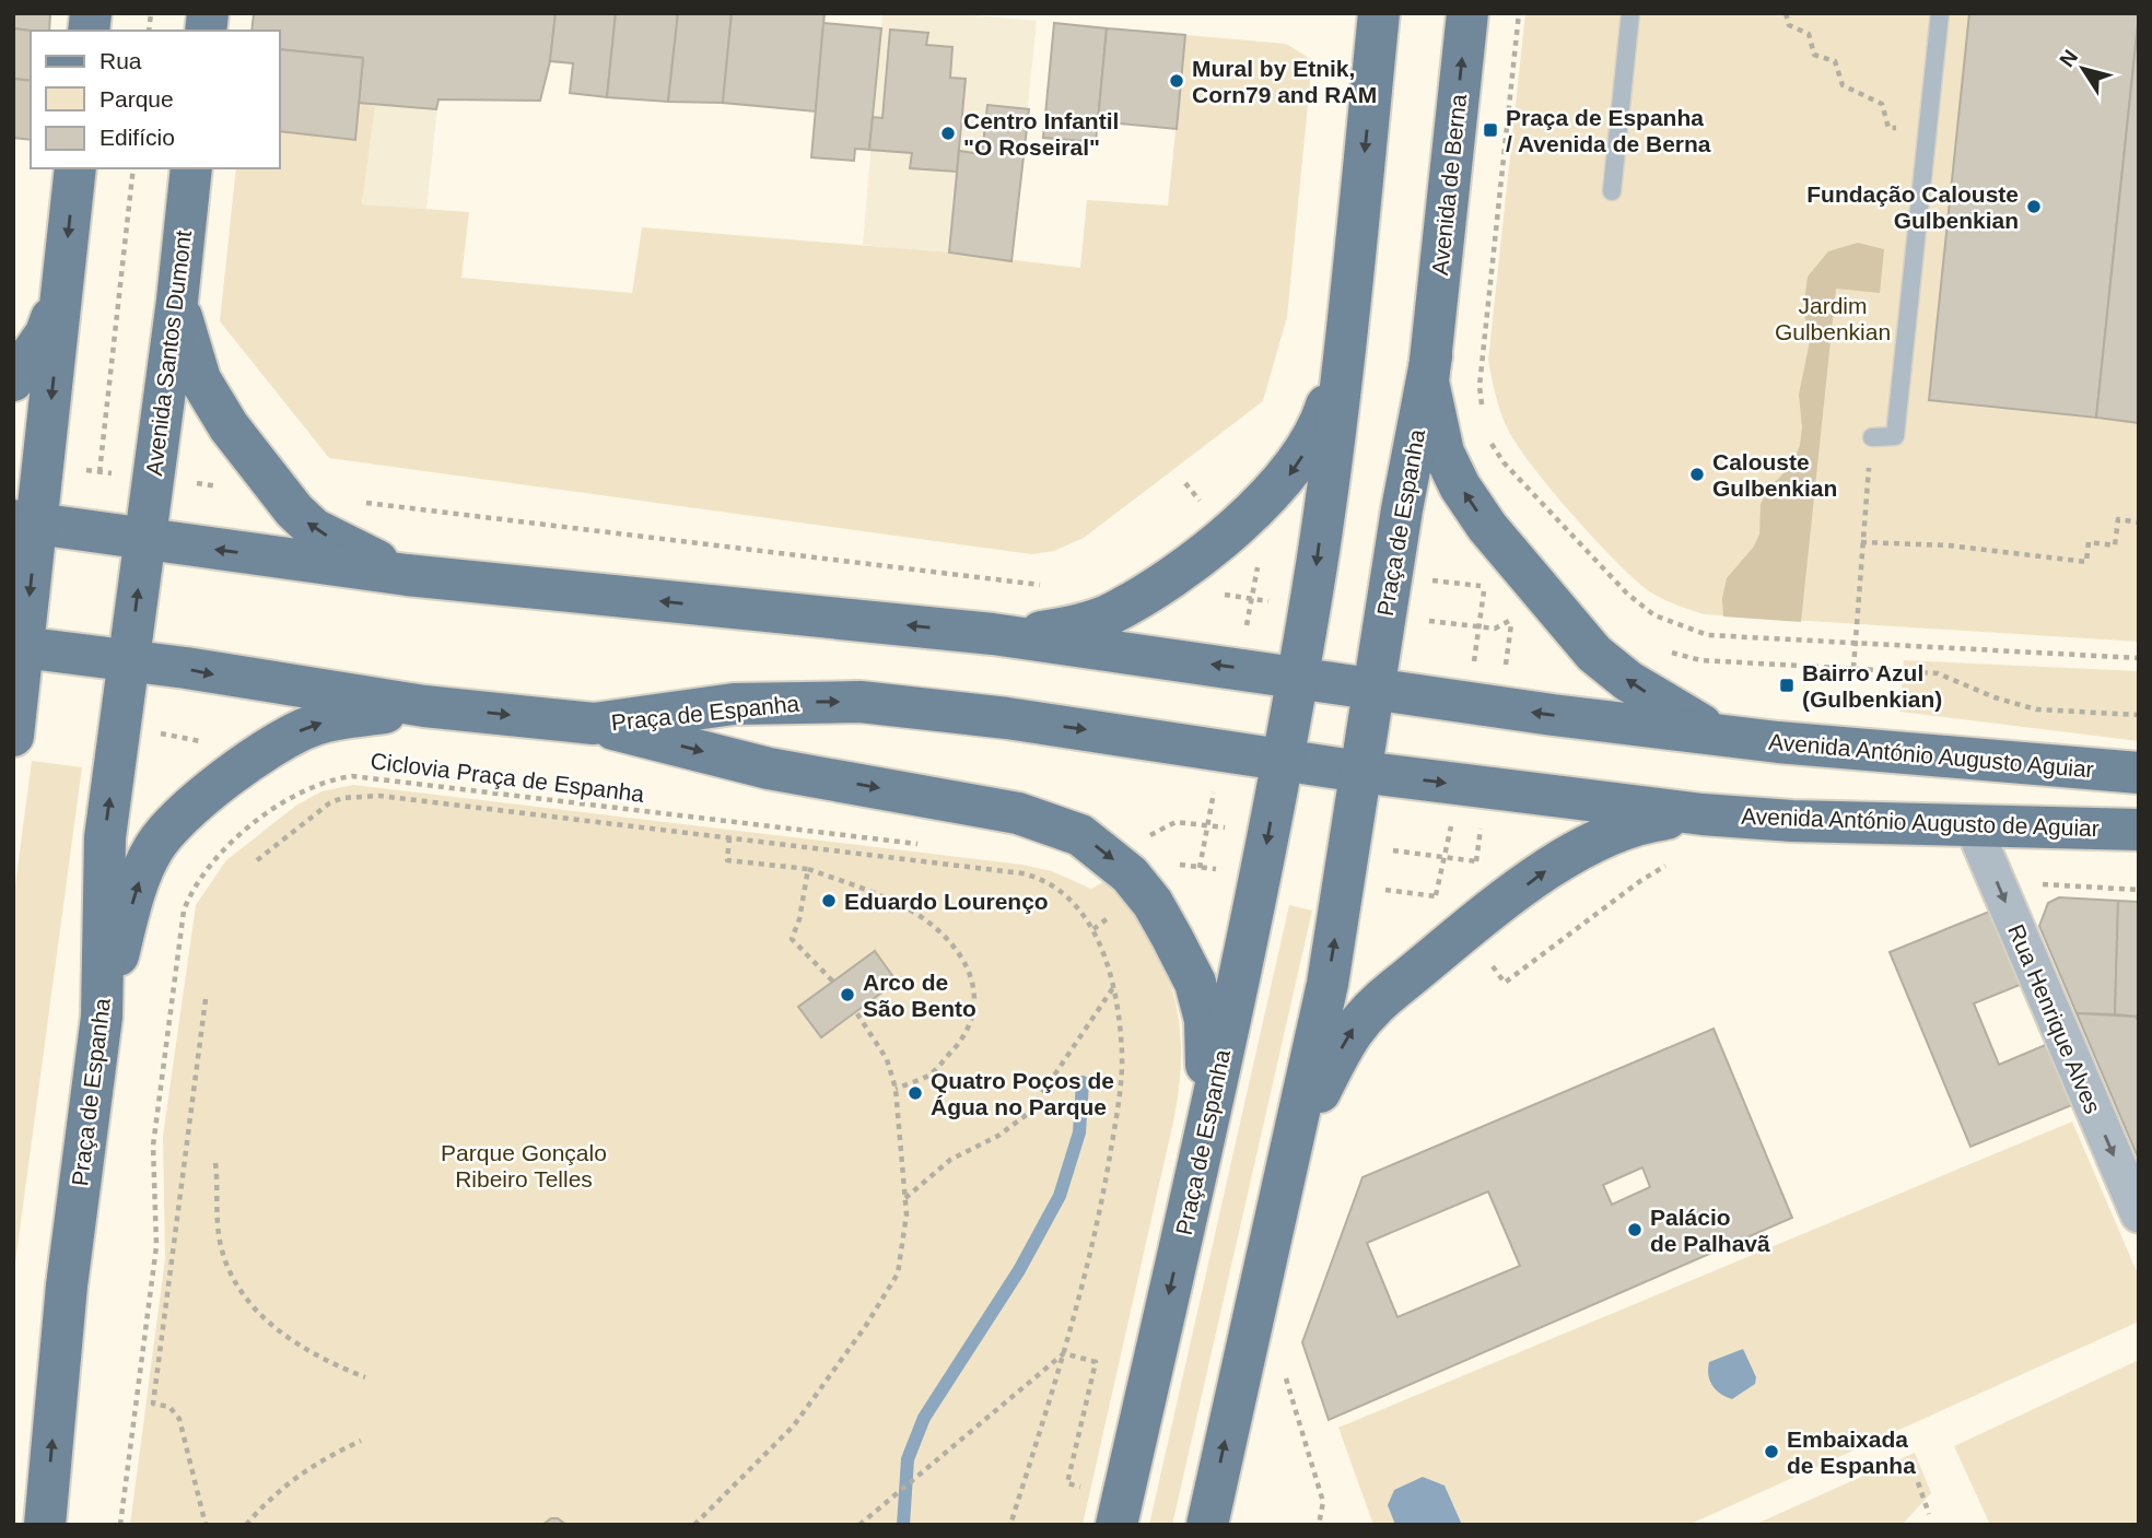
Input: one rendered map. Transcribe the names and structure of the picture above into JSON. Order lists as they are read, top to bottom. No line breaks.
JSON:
{"streets":{"main road":["Avenida de Berna","Avenida Santos Dumont","Praça de Espanha","Avenida António Augusto Aguiar","Avenida António Augusto de Aguiar"],"street":["Rua Henrique Alves"],"path":["Ciclovia Praça de Espanha"]},"crossings":[["Avenida de Berna","Praça de Espanha"],["Avenida Santos Dumont","Praça de Espanha"],["Praça de Espanha","Avenida António Augusto Aguiar"],["Praça de Espanha","Avenida António Augusto de Aguiar"],["Avenida António Augusto de Aguiar","Rua Henrique Alves"]],"one_way":["Avenida António Augusto Aguiar","Rua Henrique Alves"],"parks":["Jardim Gulbenkian","Parque Gonçalo Ribeiro Telles"],"places":{"other":["Mural by Etnik, Corn79 and RAM","Centro Infantil \"O Roseiral\"","Fundação Calouste Gulbenkian","Calouste Gulbenkian","Eduardo Lourenço","Arco de São Bento","Quatro Poços de Água no Parque","Palácio de Palhavã","Embaixada de Espanha"],"transit":["Praça de Espanha / Avenida de Berna","Bairro Azul (Gulbenkian)"]},"legend":["Rua","Parque","Edifício"],"north":"top left"}
